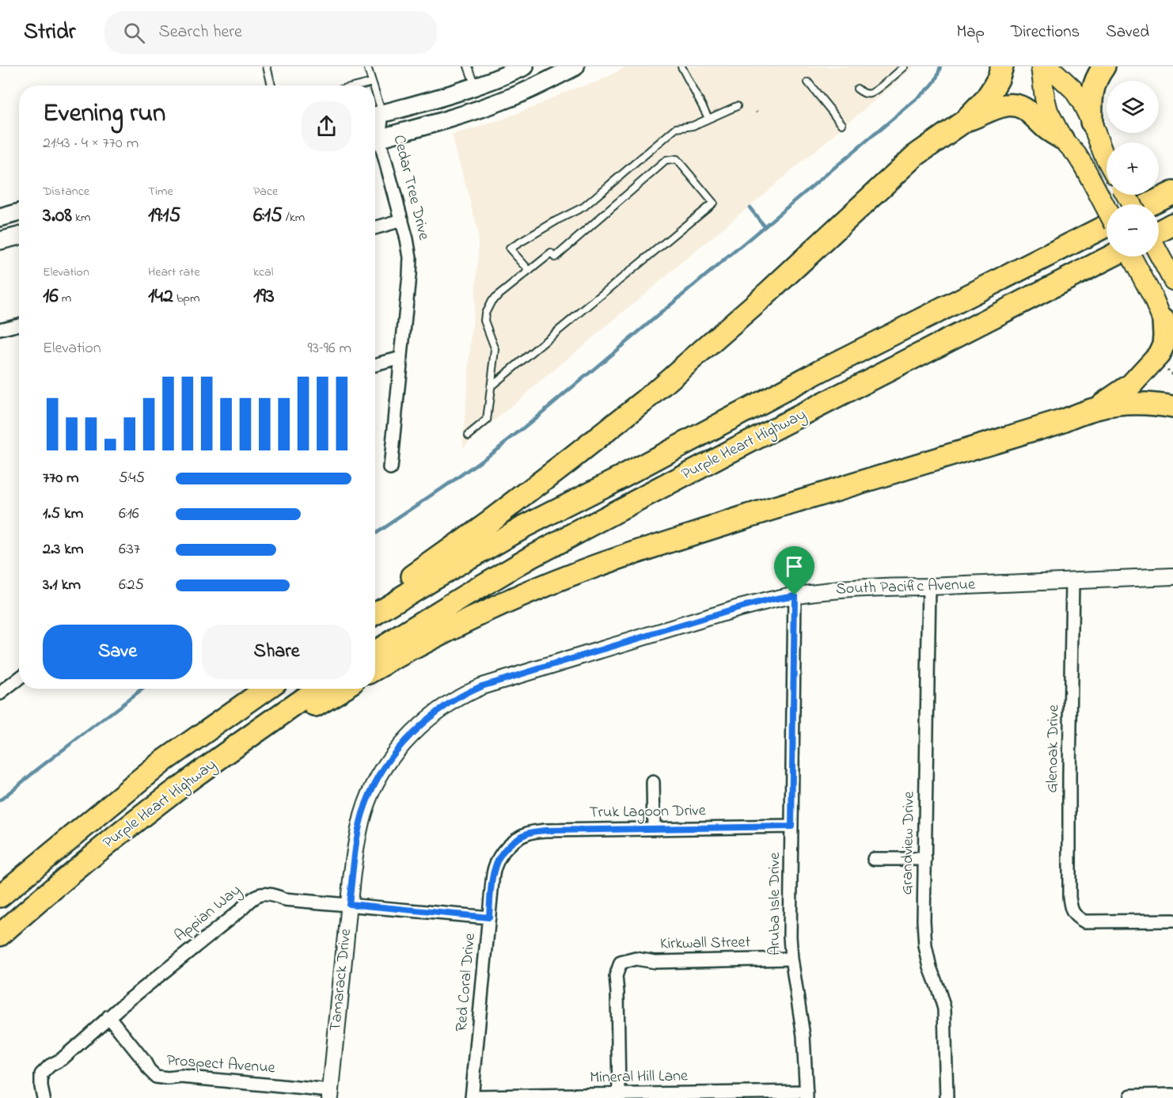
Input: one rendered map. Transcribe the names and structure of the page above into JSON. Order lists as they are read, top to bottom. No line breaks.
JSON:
{"streets":{"highway":["Purple Heart Highway"],"street":["Cedar Tree Drive","South Pacific Avenue","Glenoak Drive","Truk Lagoon Drive","Grandview Drive","Aruba Isle Drive","Appian Way","Kirkwall Street","Tamarack Drive","Red Coral Drive","Prospect Avenue","Mineral Hill Lane"]},"crossings":[["South Pacific Avenue","Glenoak Drive"],["South Pacific Avenue","Grandview Drive"],["South Pacific Avenue","Aruba Isle Drive"],["South Pacific Avenue","Tamarack Drive"],["Truk Lagoon Drive","Aruba Isle Drive"],["Truk Lagoon Drive","Red Coral Drive"],["Aruba Isle Drive","Kirkwall Street"],["Aruba Isle Drive","Mineral Hill Lane"],["Appian Way","Tamarack Drive"],["Appian Way","Red Coral Drive"],["Appian Way","Prospect Avenue"],["Kirkwall Street","Mineral Hill Lane"],["Tamarack Drive","Prospect Avenue"],["Red Coral Drive","Mineral Hill Lane"]],"page":{"header":"Stridr","search":"Search here","nav":["Map","Directions","Saved"],"map_buttons":["+","−"],"heading":["Evening run","21:43 · 4 × 770 m"],"stats":[["Distance","3.08 km"],["Time","19:15"],["Pace","6:15 /km"],["Elevation","16 m"],["Heart rate","142 bpm"],["kcal","193"]],"chart":["Elevation","93–96 m"],"list":[{"name":"770 m","note":"5:45"},{"name":"1.5 km","note":"6:16"},{"name":"2.3 km","note":"6:37"},{"name":"3.1 km","note":"6:25"}],"buttons":["Save","Share"]}}
